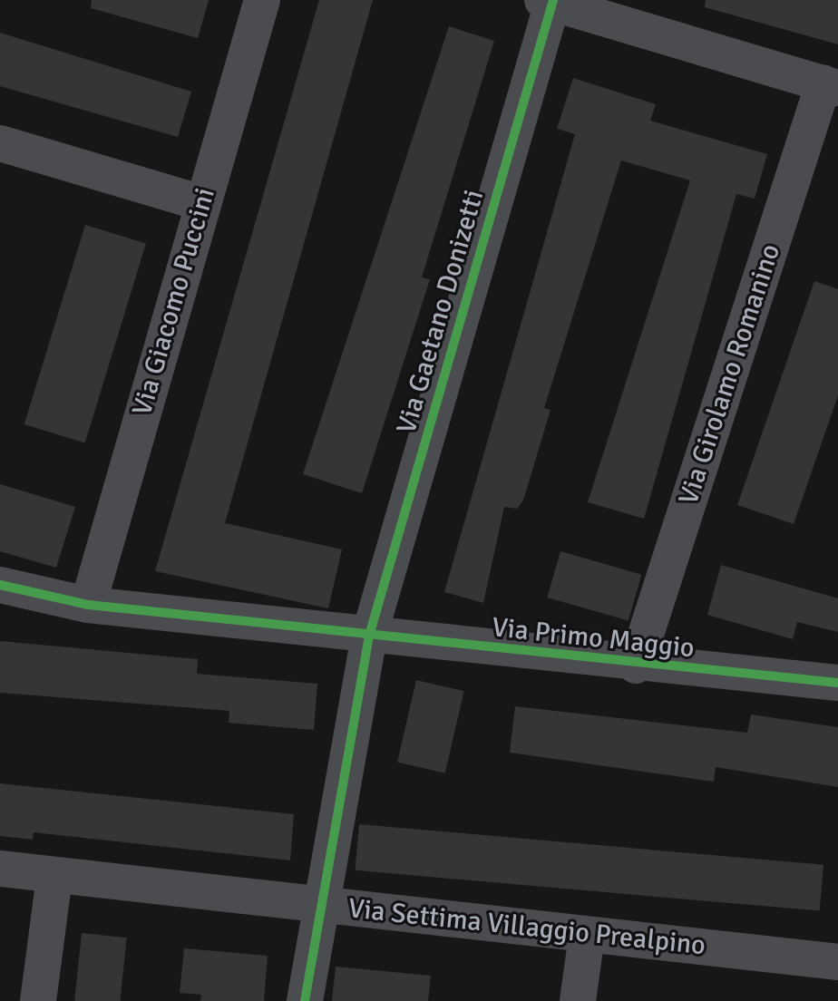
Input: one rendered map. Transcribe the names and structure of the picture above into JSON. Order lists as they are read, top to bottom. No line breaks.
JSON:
{"streets":{"street":["Via Giacomo Puccini","Via Gaetano Donizetti","Via Girolamo Romanino","Via Primo Maggio","Via Settima Villaggio Prealpino"]},"crossings":[["Via Giacomo Puccini","Via Primo Maggio"],["Via Gaetano Donizetti","Via Primo Maggio"],["Via Gaetano Donizetti","Via Settima Villaggio Prealpino"],["Via Girolamo Romanino","Via Primo Maggio"]]}
